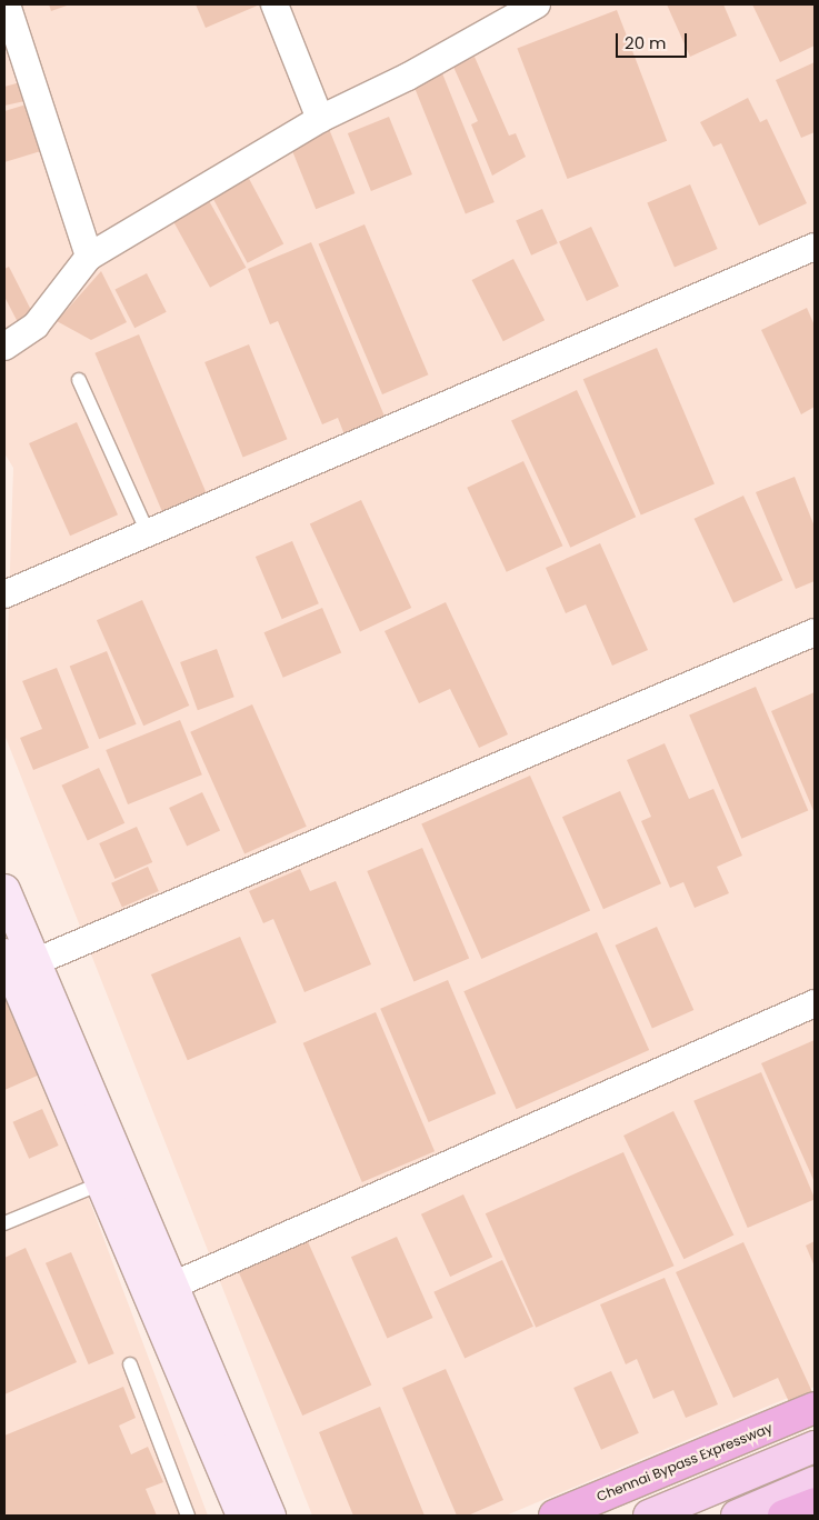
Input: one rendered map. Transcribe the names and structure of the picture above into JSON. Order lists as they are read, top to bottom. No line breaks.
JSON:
{"streets":{"highway":["Chennai Bypass Expressway"]},"scale_bar":"20 m"}
